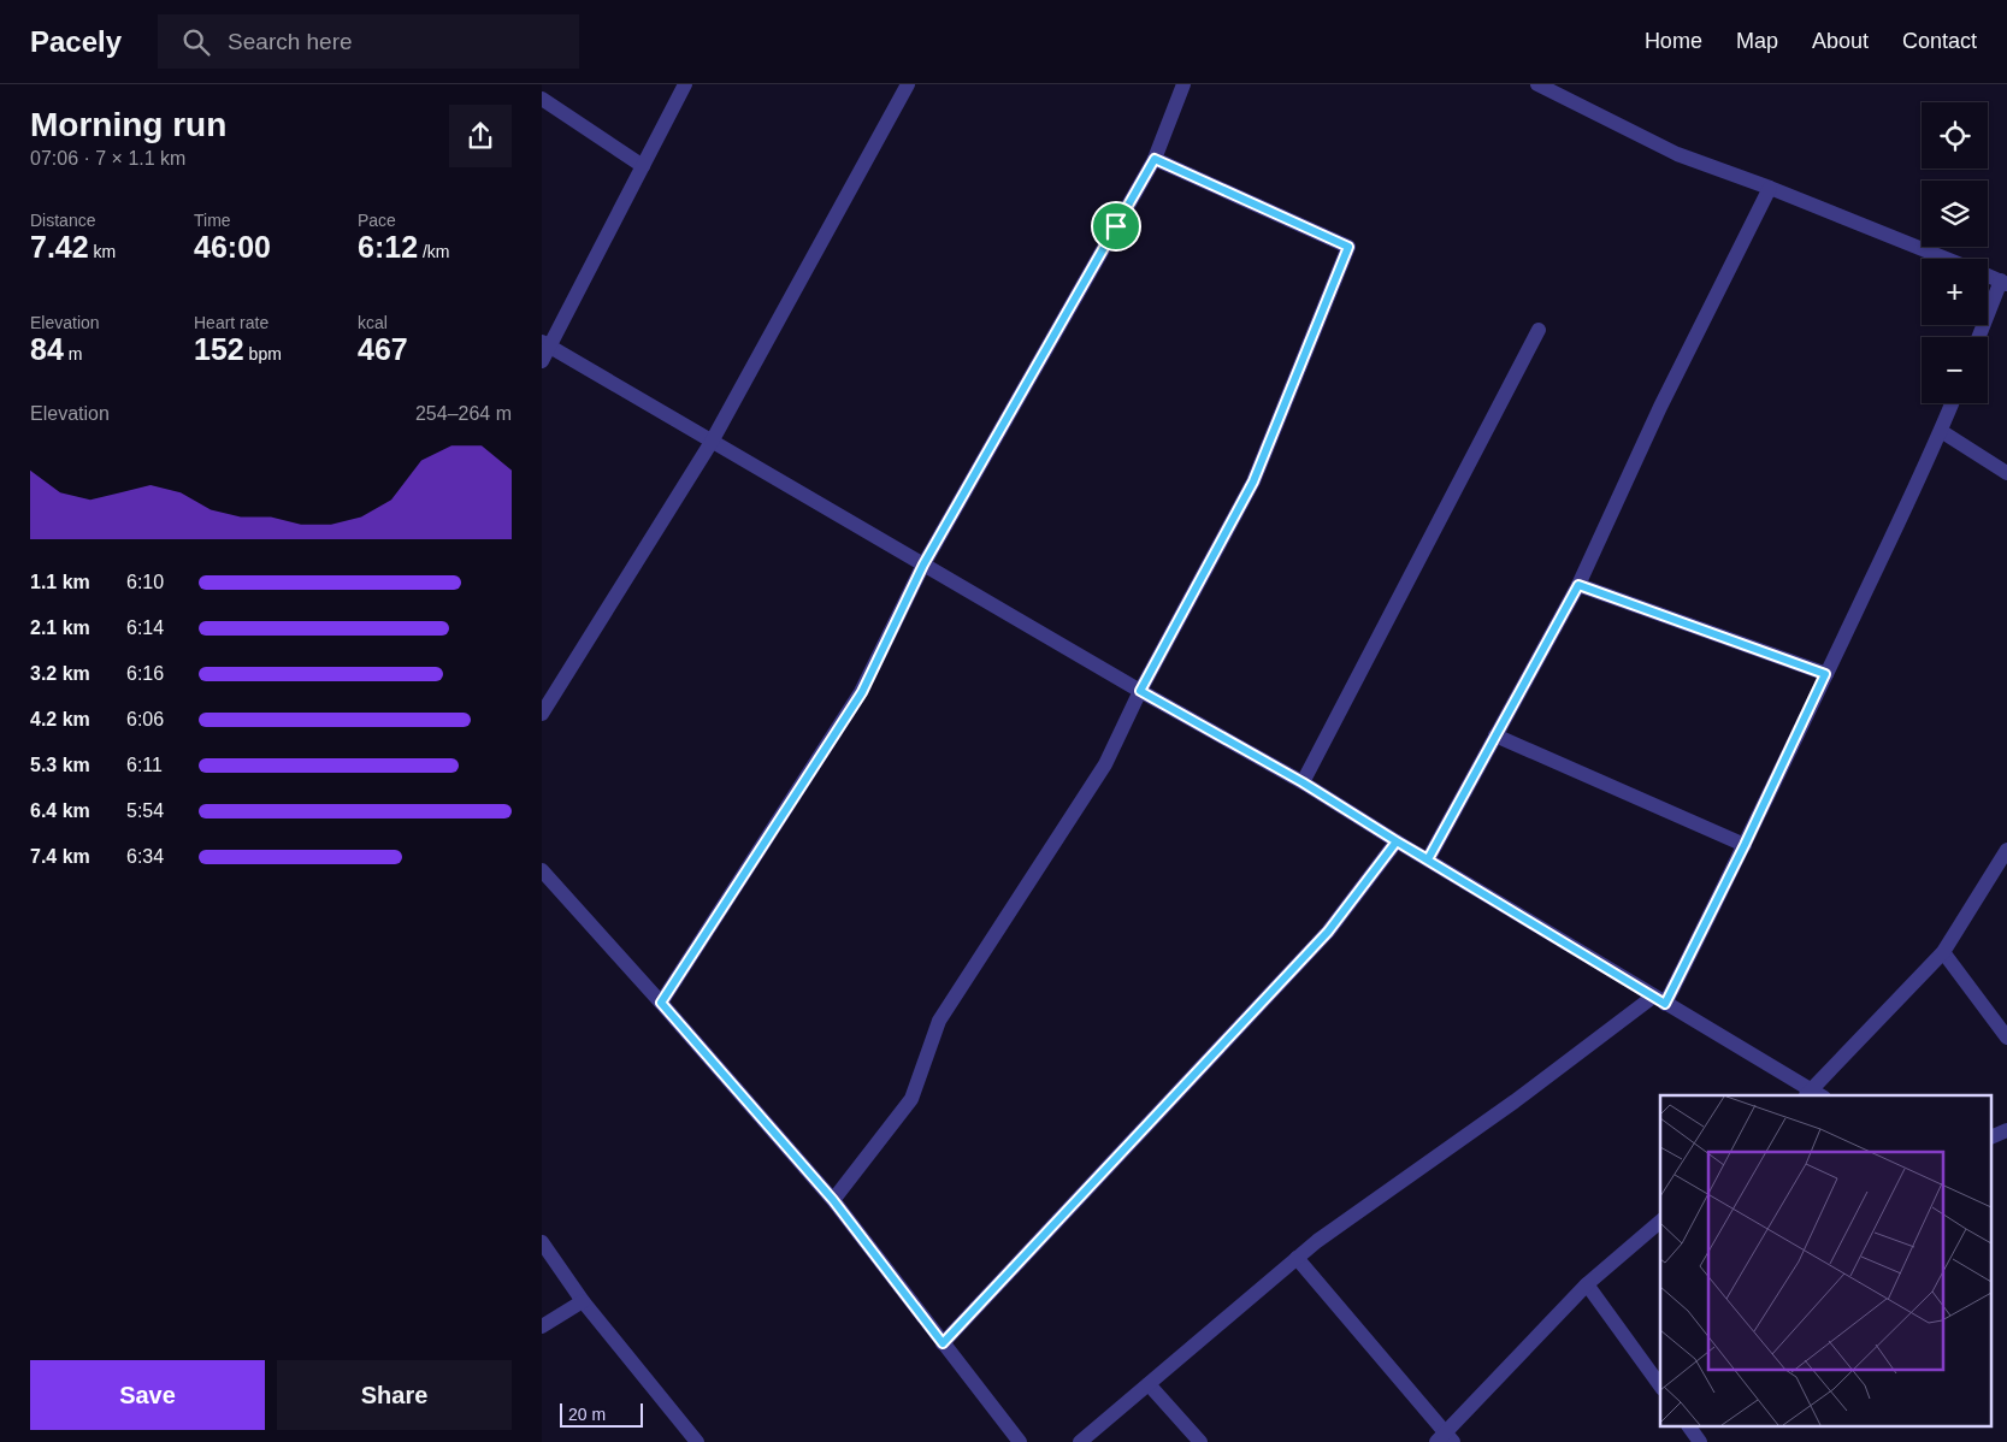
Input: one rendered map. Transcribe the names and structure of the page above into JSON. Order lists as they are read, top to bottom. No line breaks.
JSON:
{"scale_bar":"20 m","page":{"header":"Pacely","search":"Search here","nav":["Home","Map","About","Contact"],"heading":["Morning run","07:06 · 7 × 1.1 km"],"map_buttons":["+","−"],"stats":[["Distance","7.42 km"],["Time","46:00"],["Pace","6:12 /km"],["Elevation","84 m"],["Heart rate","152 bpm"],["kcal","467"]],"chart":["Elevation","254–264 m"],"list":[{"name":"1.1 km","note":"6:10"},{"name":"2.1 km","note":"6:14"},{"name":"3.2 km","note":"6:16"},{"name":"4.2 km","note":"6:06"},{"name":"5.3 km","note":"6:11"},{"name":"6.4 km","note":"5:54"},{"name":"7.4 km","note":"6:34"}],"buttons":["Save","Share"],"scale":"20 m"}}
